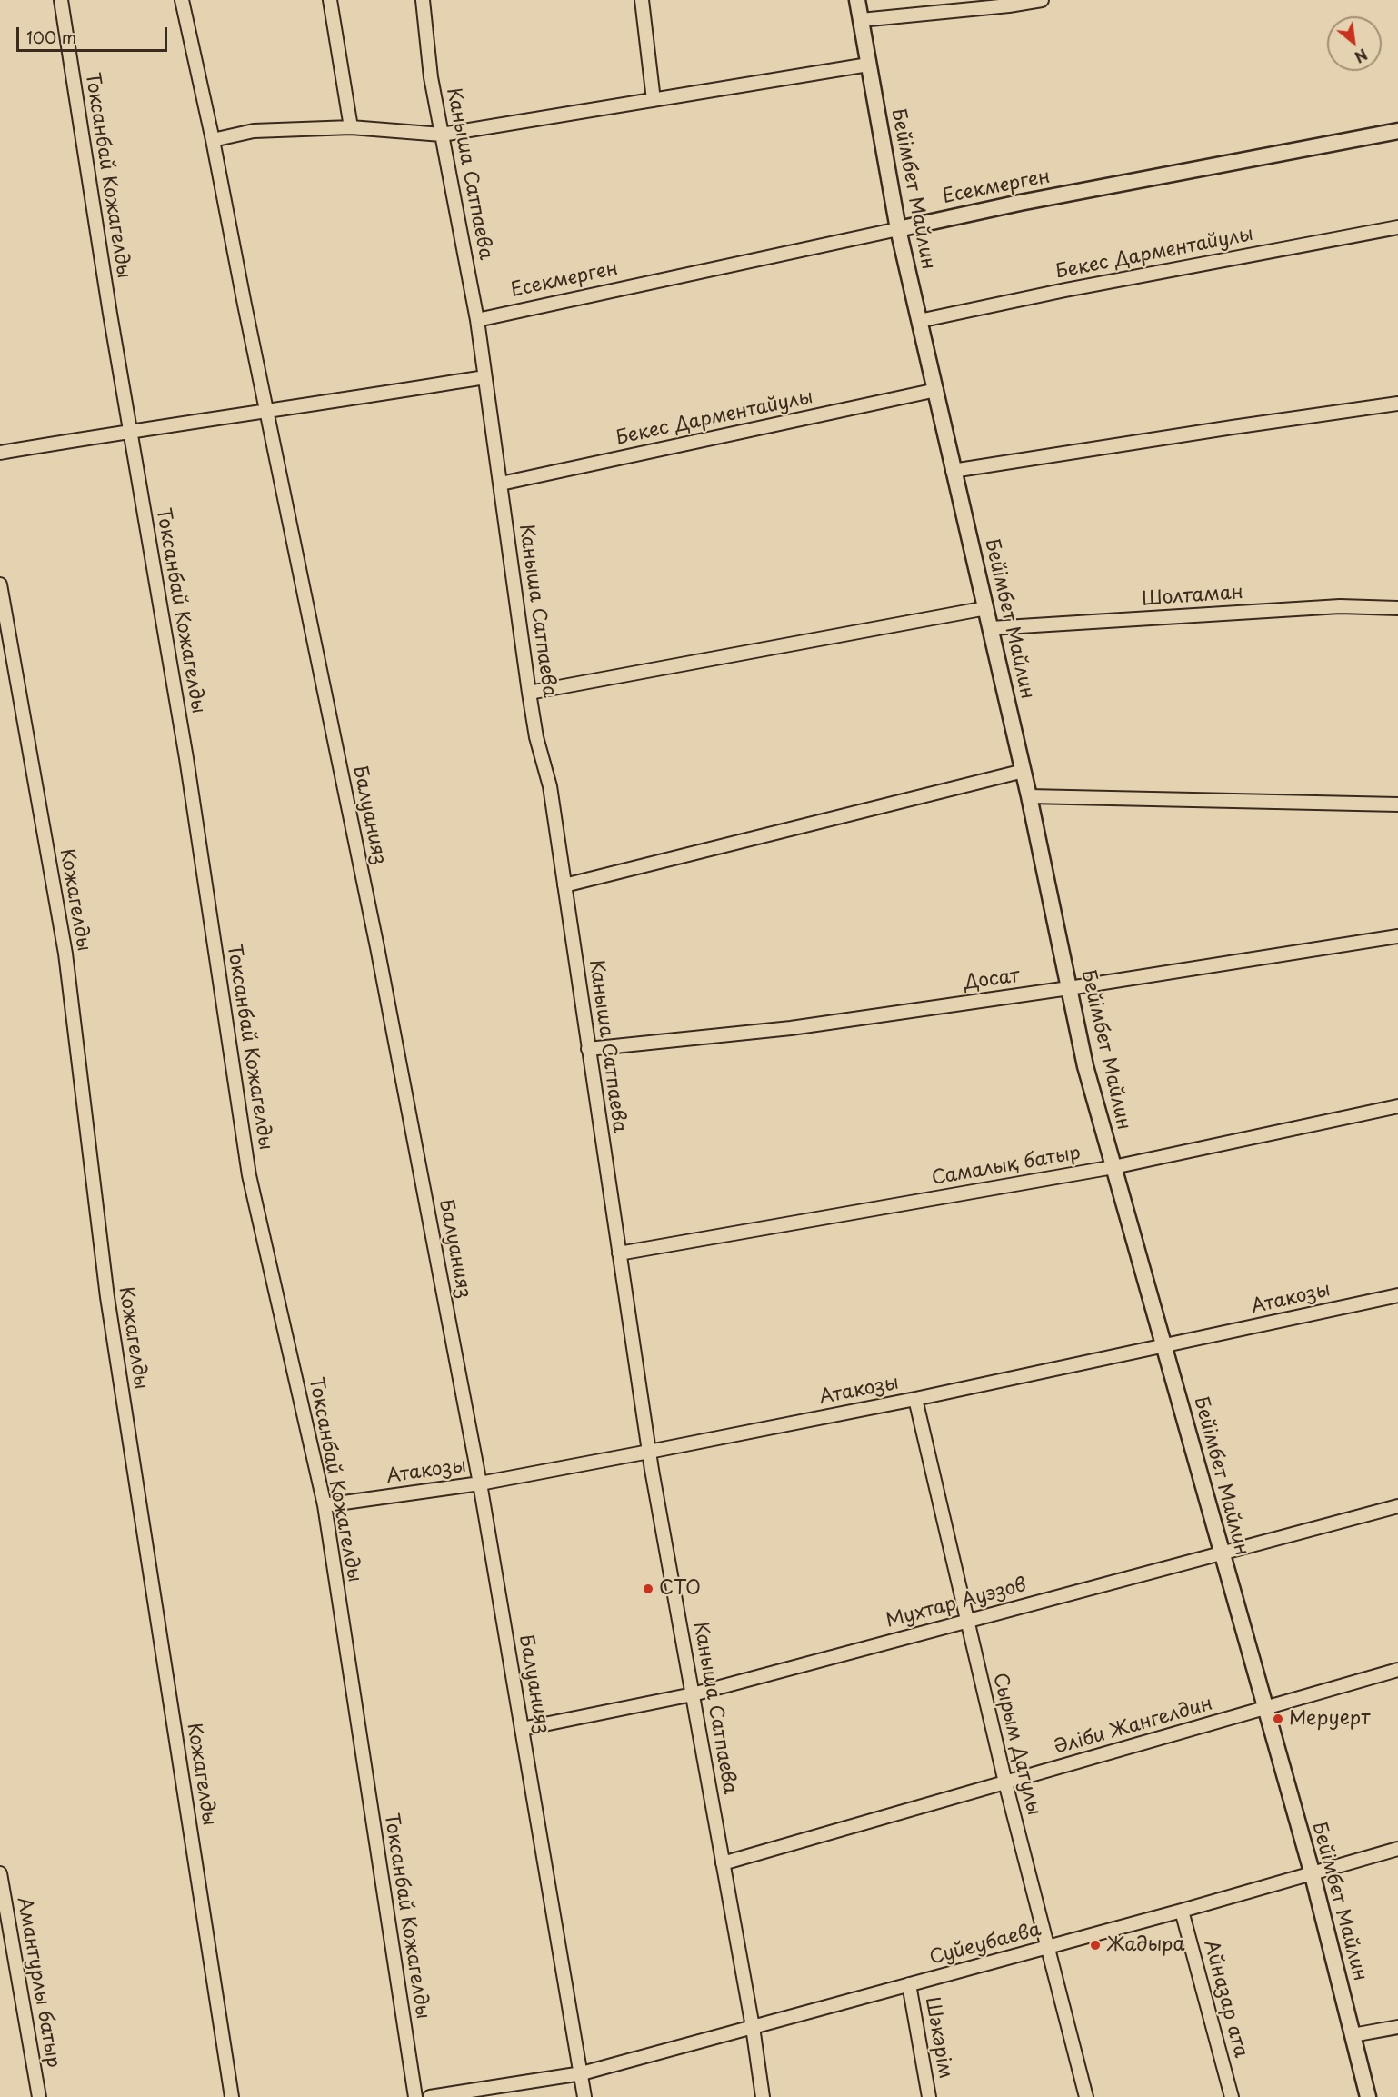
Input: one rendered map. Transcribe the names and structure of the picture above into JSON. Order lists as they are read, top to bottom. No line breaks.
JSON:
{"streets":{"street":["Каныша Сатпаева","Токсанбай Кожагелды","Eсекмерген","Бейімбет Майлин","Бекес Дарментайулы","Шолтаман","Балуанияз","Кожагелды","Досат","Самалық батыр","Атакозы","Мухтар Ауэзов","Әліби Жангелдин","Сырым Датулы","Суйеубаева","Амантурлы батыр","Айназар ата","Шәкәрім"]},"crossings":[["Каныша Сатпаева","Eсекмерген"],["Каныша Сатпаева","Бекес Дарментайулы"],["Каныша Сатпаева","Досат"],["Каныша Сатпаева","Самалық батыр"],["Каныша Сатпаева","Атакозы"],["Каныша Сатпаева","Мухтар Ауэзов"],["Каныша Сатпаева","Әліби Жангелдин"],["Каныша Сатпаева","Суйеубаева"],["Токсанбай Кожагелды","Атакозы"],["Eсекмерген","Бейімбет Майлин"],["Бейімбет Майлин","Бекес Дарментайулы"],["Бейімбет Майлин","Шолтаман"],["Бейімбет Майлин","Досат"],["Бейімбет Майлин","Самалық батыр"],["Бейімбет Майлин","Атакозы"],["Бейімбет Майлин","Мухтар Ауэзов"],["Бейімбет Майлин","Әліби Жангелдин"],["Бейімбет Майлин","Суйеубаева"],["Балуанияз","Атакозы"],["Балуанияз","Мухтар Ауэзов"],["Балуанияз","Суйеубаева"],["Атакозы","Сырым Датулы"],["Мухтар Ауэзов","Сырым Датулы"],["Әліби Жангелдин","Сырым Датулы"],["Сырым Датулы","Суйеубаева"],["Суйеубаева","Айназар ата"],["Суйеубаева","Шәкәрім"]],"places":["CTO","Меруерт","Жадыра"],"scale_bar":"100 m","north":"bottom right"}
